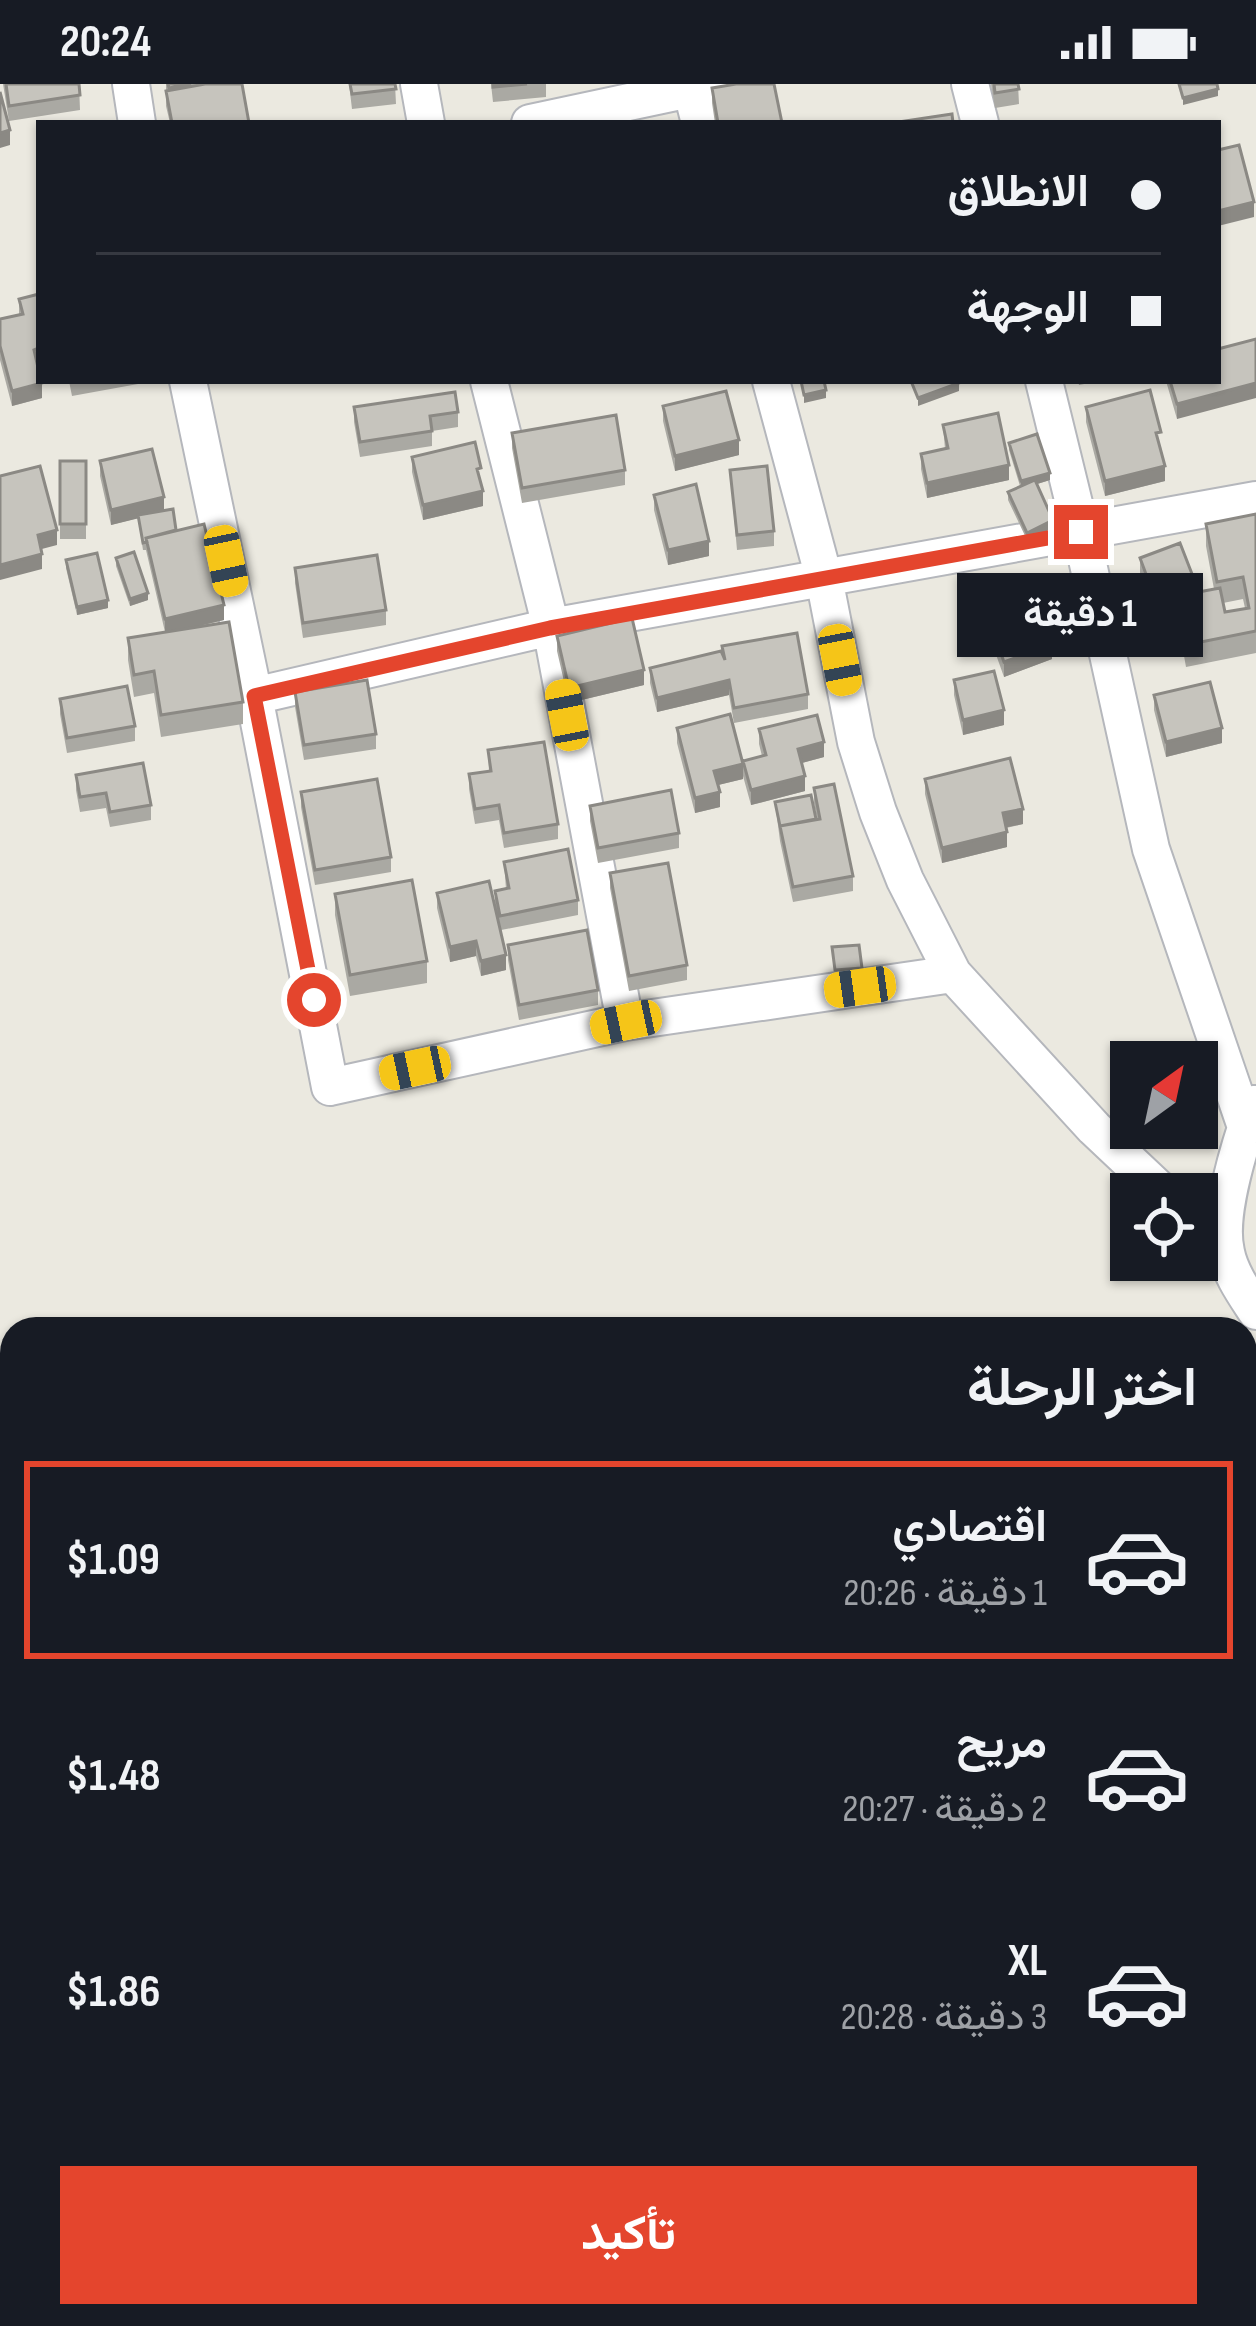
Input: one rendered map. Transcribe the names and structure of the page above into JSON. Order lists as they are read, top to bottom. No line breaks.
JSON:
{"north":"top right","page":{"status":"20:24","banner":["الانطلاق","الوجهة"],"bubble":"1 دقيقة","heading":"اختر الرحلة","list":[{"name":"اقتصادي","note":"1 دقيقة · 20:26","value":"$1.09"},{"name":"مريح","note":"2 دقيقة · 20:27","value":"$1.48"},{"name":"XL","note":"3 دقيقة · 20:28","value":"$1.86"}],"buttons":"تأكيد"}}
